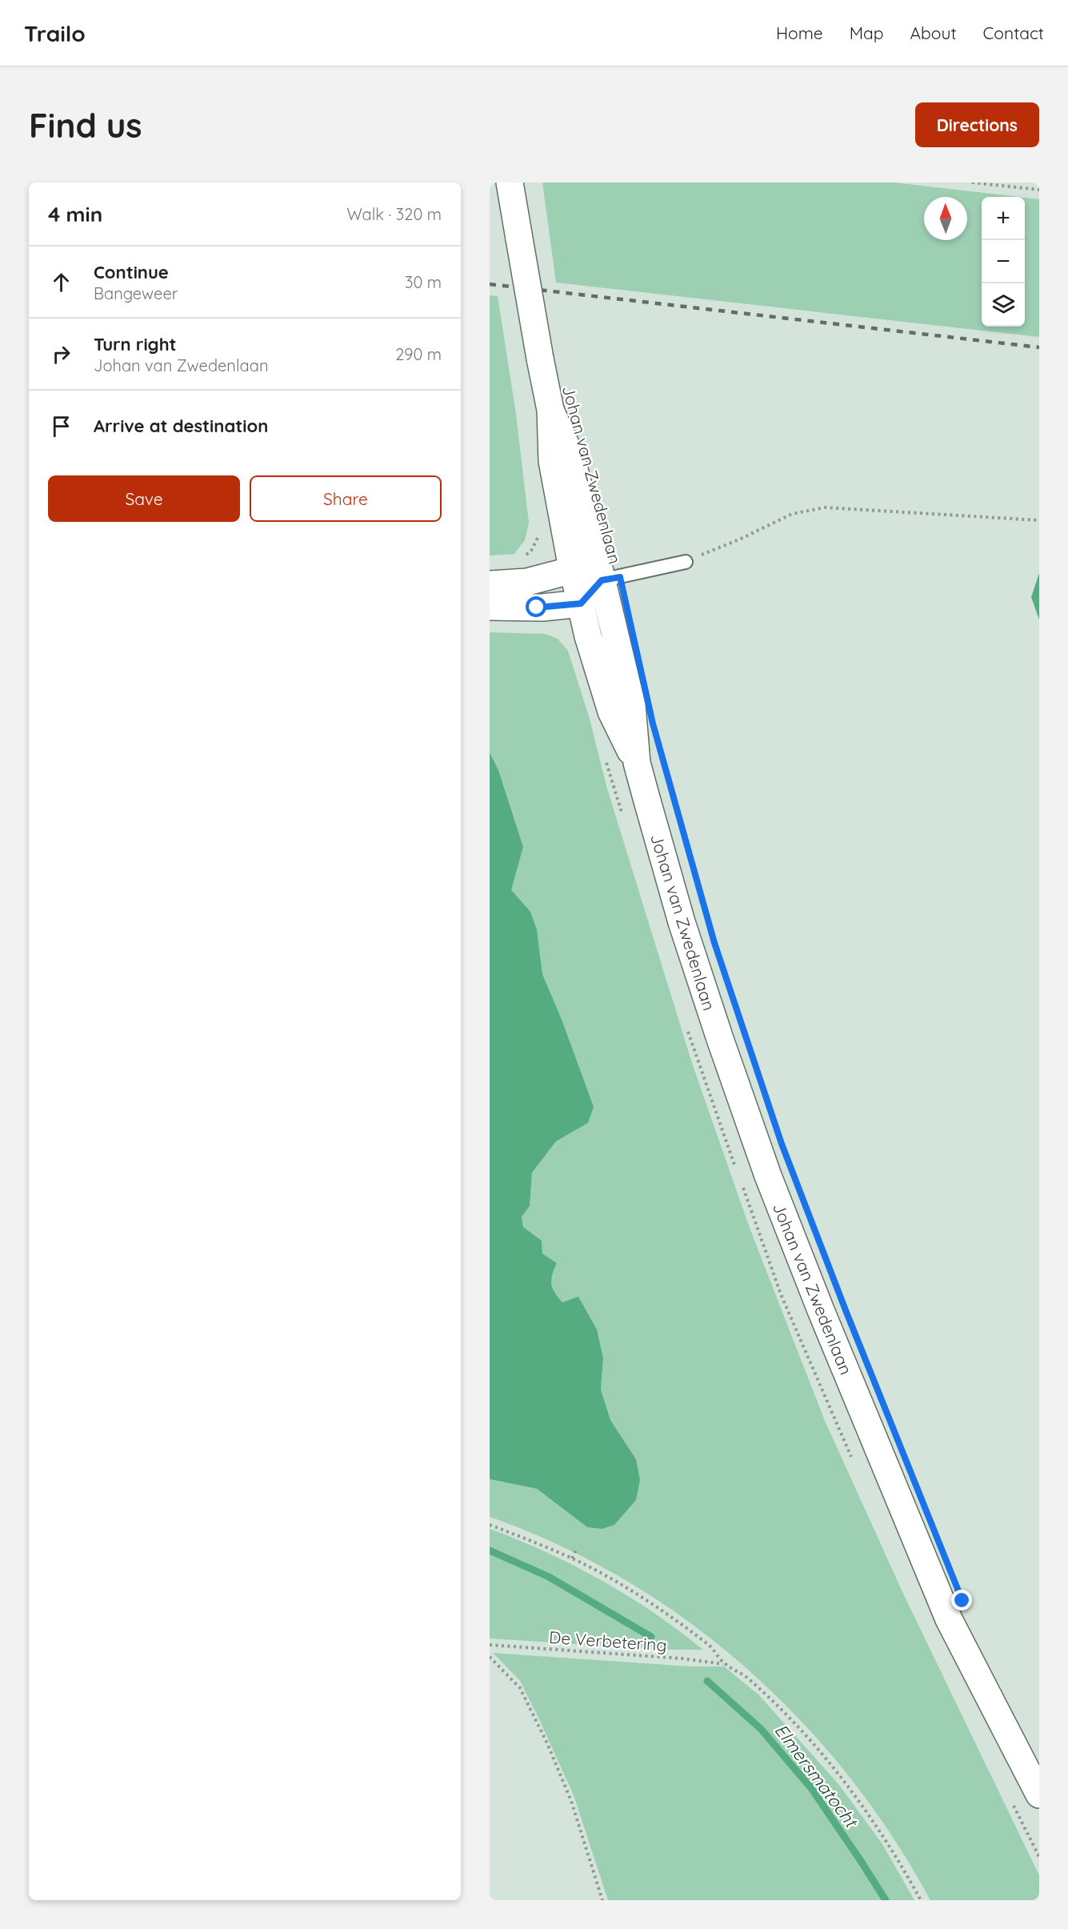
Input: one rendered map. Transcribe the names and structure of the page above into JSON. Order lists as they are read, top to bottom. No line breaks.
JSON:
{"streets":{"main road":["Johan van Zwedenlaan"],"path":["De Verbetering"]},"water":["Elmersmatocht"],"north":"top","page":{"header":"Trailo","nav":["Home","Map","About","Contact"],"buttons":["Directions",["Save","Share"]],"title":"Find us","heading":["4 min","Walk · 320 m"],"map_buttons":["+","−"],"list":[["Continue","Bangeweer","30 m"],["Turn right","Johan van Zwedenlaan","290 m"],"Arrive at destination"]}}
